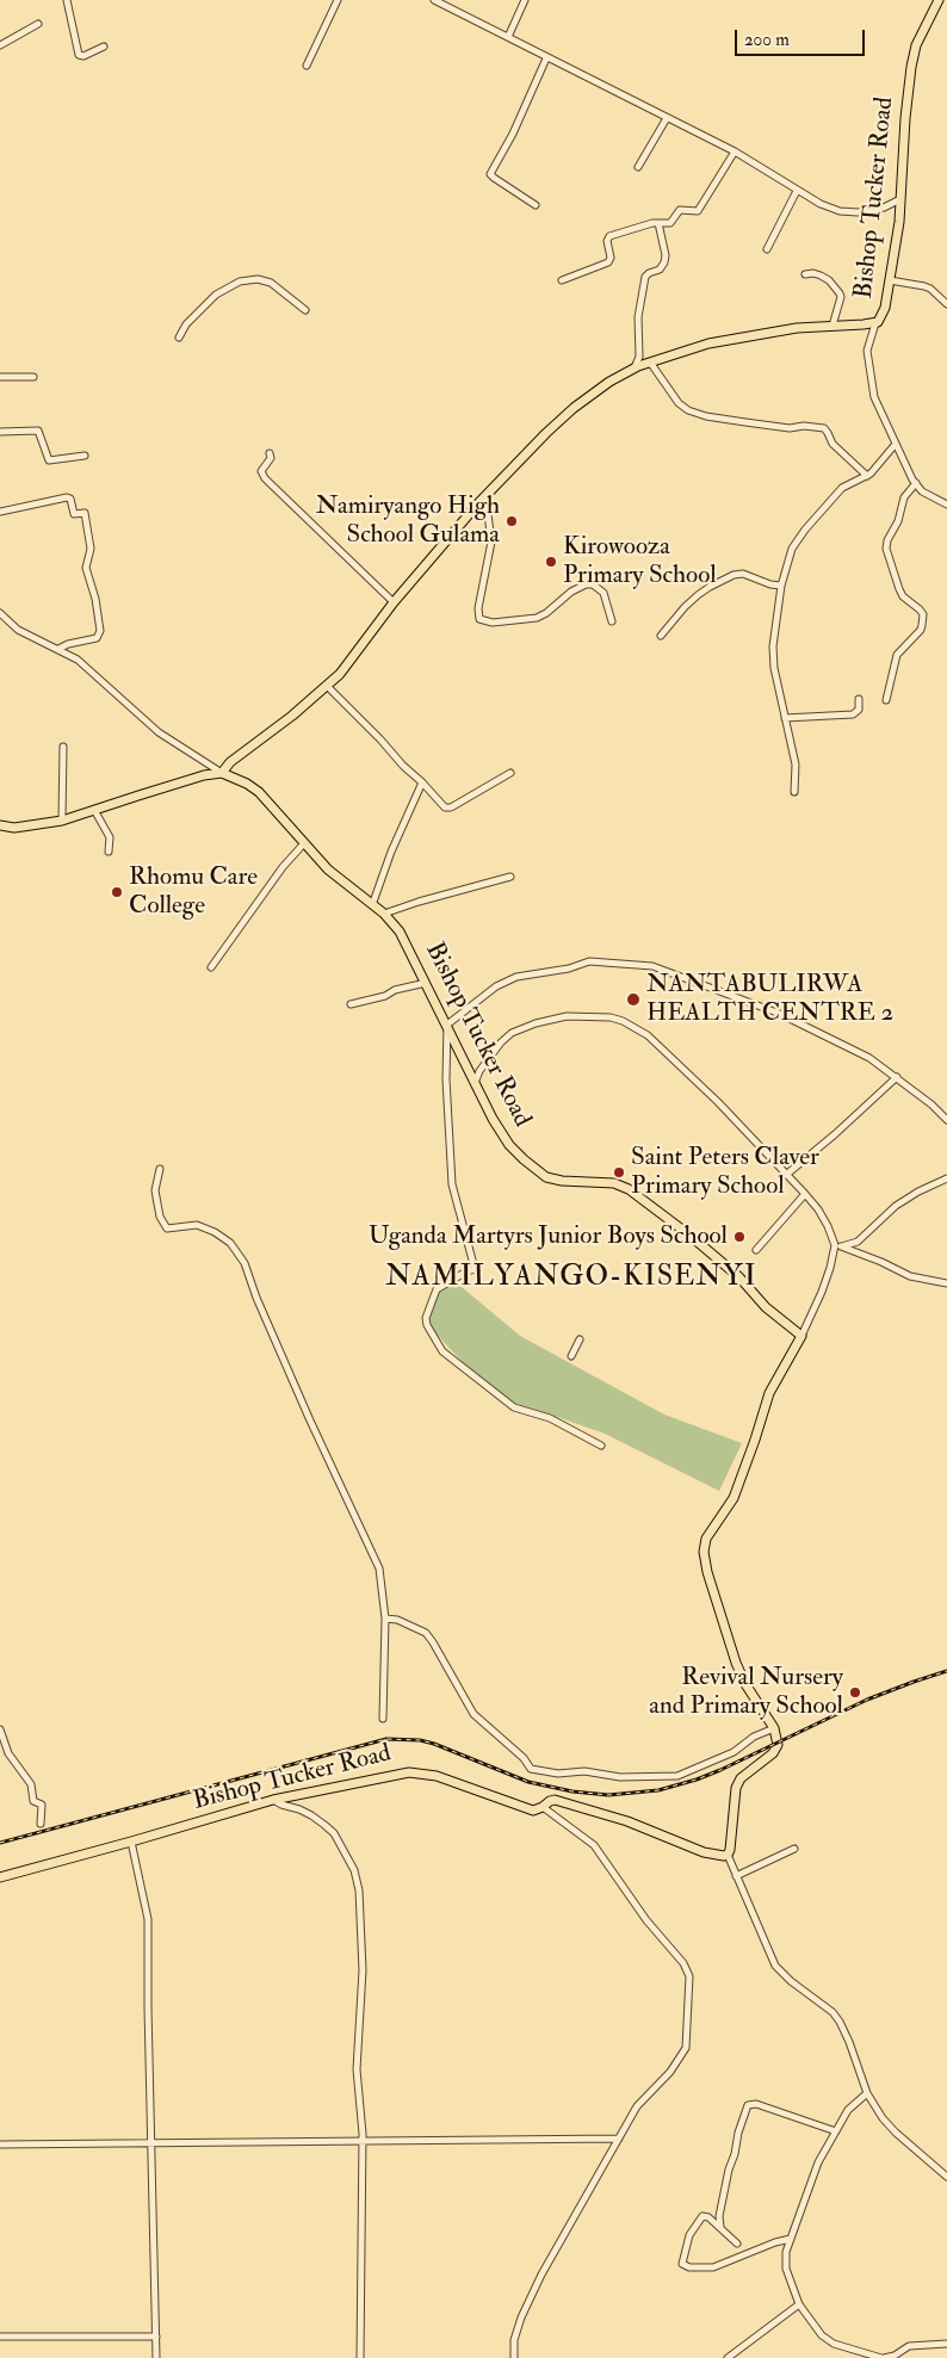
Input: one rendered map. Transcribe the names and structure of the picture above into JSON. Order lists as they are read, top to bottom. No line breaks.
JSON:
{"streets":{"main road":["Bishop Tucker Road"]},"districts":["NAMILYANGO-KISENYI"],"places":["Namiryango High School Gulama","Kirowooza Primary School","Rhomu Care College","NANTABULIRWA HEALTH CENTRE 2","Saint Peters Claver Primary School","Uganda Martyrs Junior Boys School","Revival Nursery and Primary School"],"scale_bar":"200 m"}
